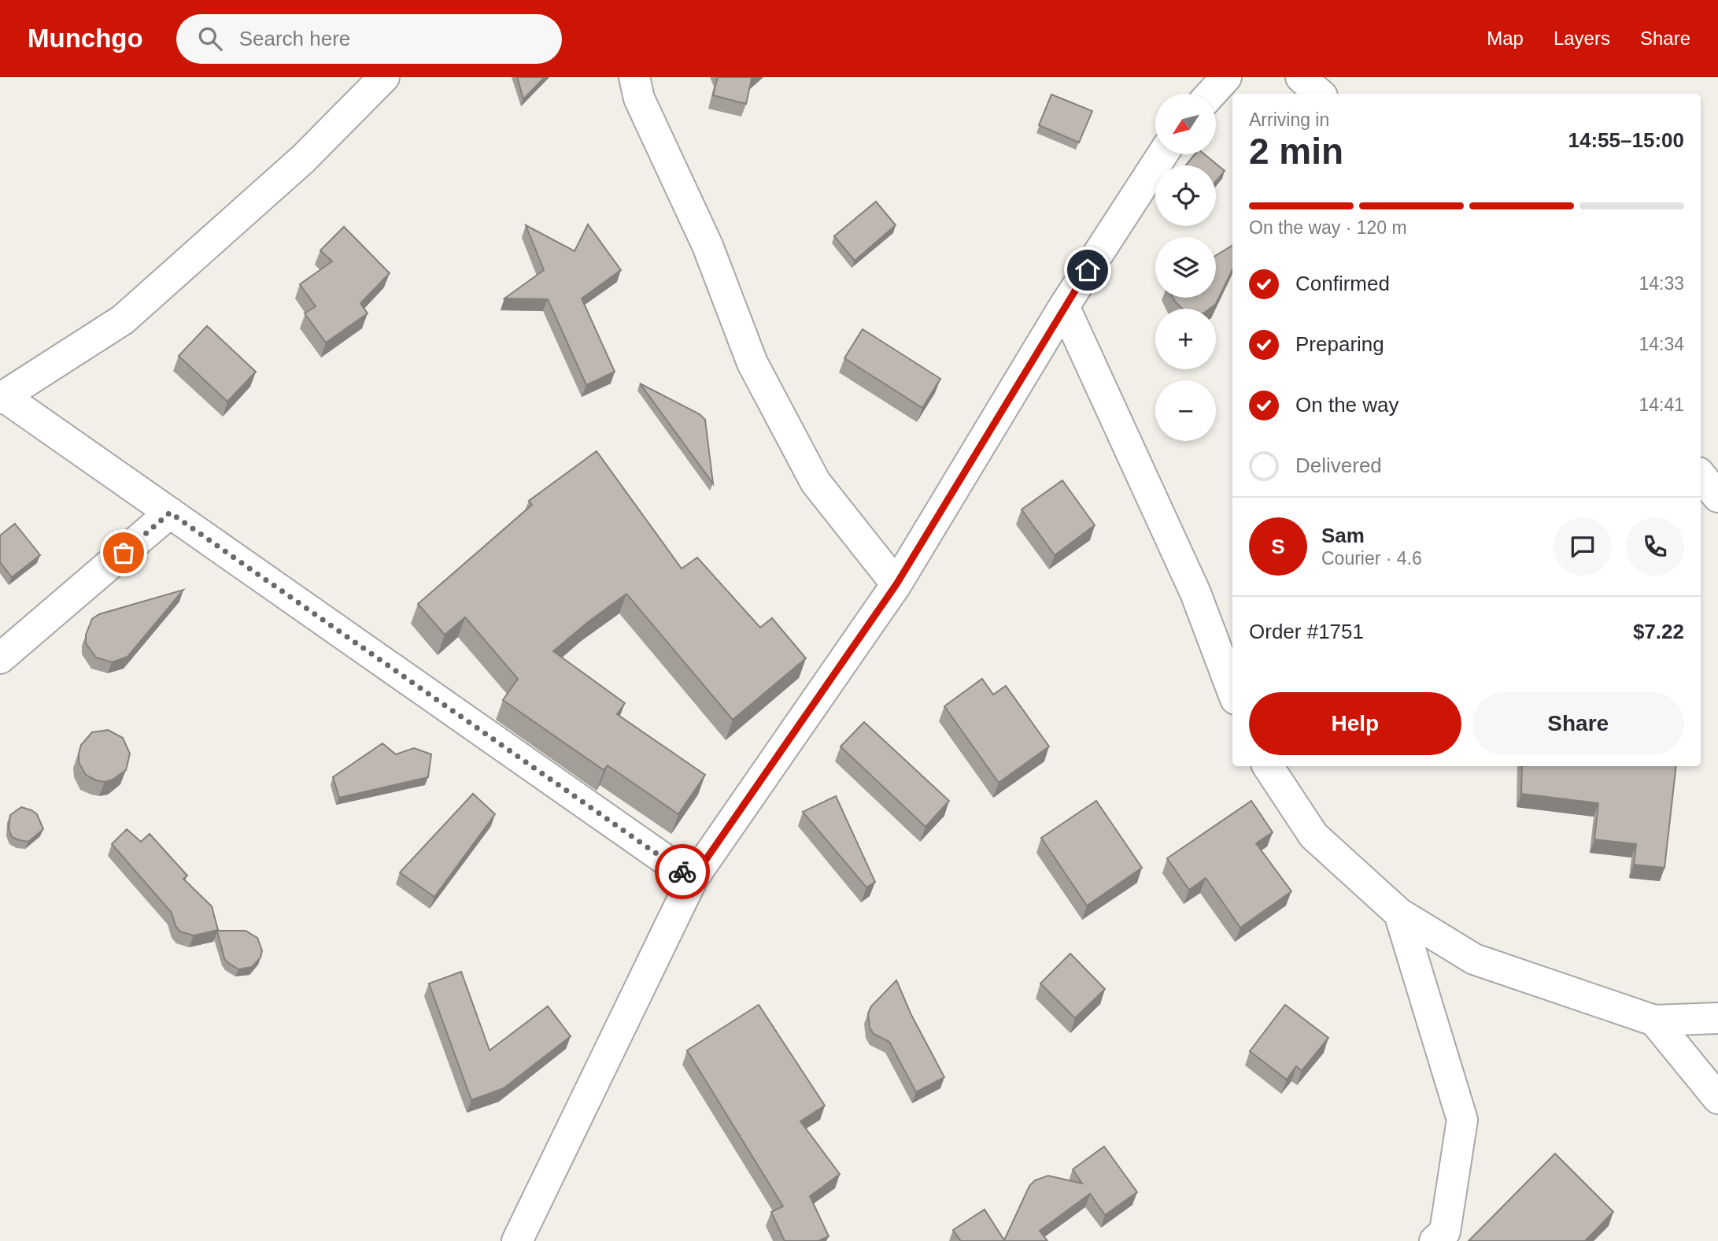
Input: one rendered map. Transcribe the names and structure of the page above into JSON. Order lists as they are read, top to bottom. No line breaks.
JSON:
{"north":"bottom left","page":{"header":"Munchgo","search":"Search here","nav":["Map","Layers","Share"],"map_buttons":["+","−"],"heading":["2 min","Arriving in","14:55–15:00"],"panel":["Sam","Courier · 4.6","Order #1751","$7.22"],"bar":"On the way · 120 m","list":[["Confirmed","14:33"],["Preparing","14:34"],["On the way","14:41"],"Delivered"],"round":"S","buttons":["Help","Share"]}}
